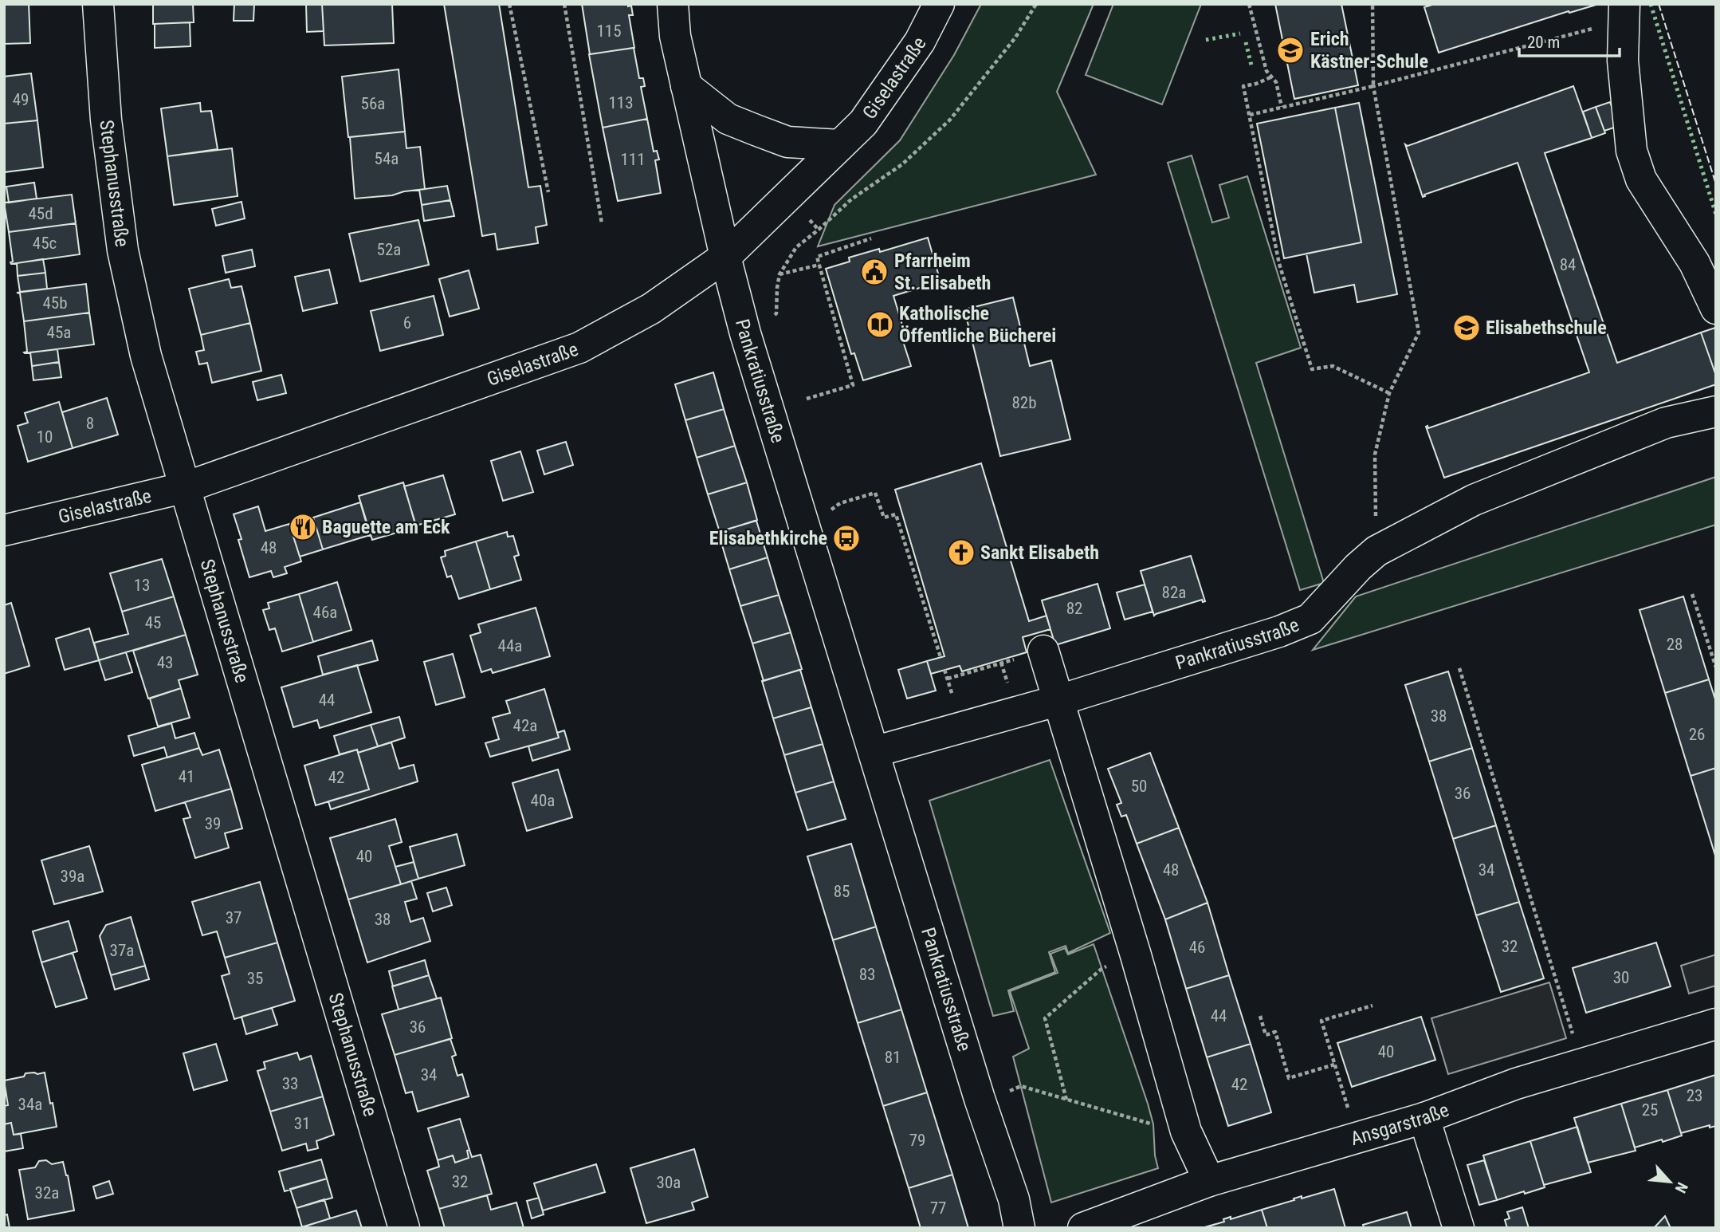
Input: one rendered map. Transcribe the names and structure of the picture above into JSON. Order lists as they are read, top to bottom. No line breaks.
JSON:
{"streets":{"street":["Giselastraße","Stephanusstraße","Pankratiusstraße","Ansgarstraße"]},"crossings":[["Giselastraße","Stephanusstraße"],["Giselastraße","Pankratiusstraße"]],"places":{"school or university":["Erich Kästner-Schule","Elisabethschule"],"public building":["Pfarrheim St. Elisabeth"],"library":["Katholische Öffentliche Bücherei"],"restaurant":["Baguette am Eck"],"bus stop":["Elisabethkirche"],"church":["Sankt Elisabeth"]},"house_numbers":["115","49","113","56a","54a","111","45d","45c","52a","84","45b","6","45a","82b","8","10","48","13","82a","82","46a","45","28","44a","43","44","38","42a","26","41","42","50","36","40a","39","40","48","34","39a","85","37","38","32","46","37a","83","30","35","44","36","40","81","34","33","42","23","34a","25","31","79","32","30a","32a","77"],"scale_bar":"20 m","north":"bottom right"}
